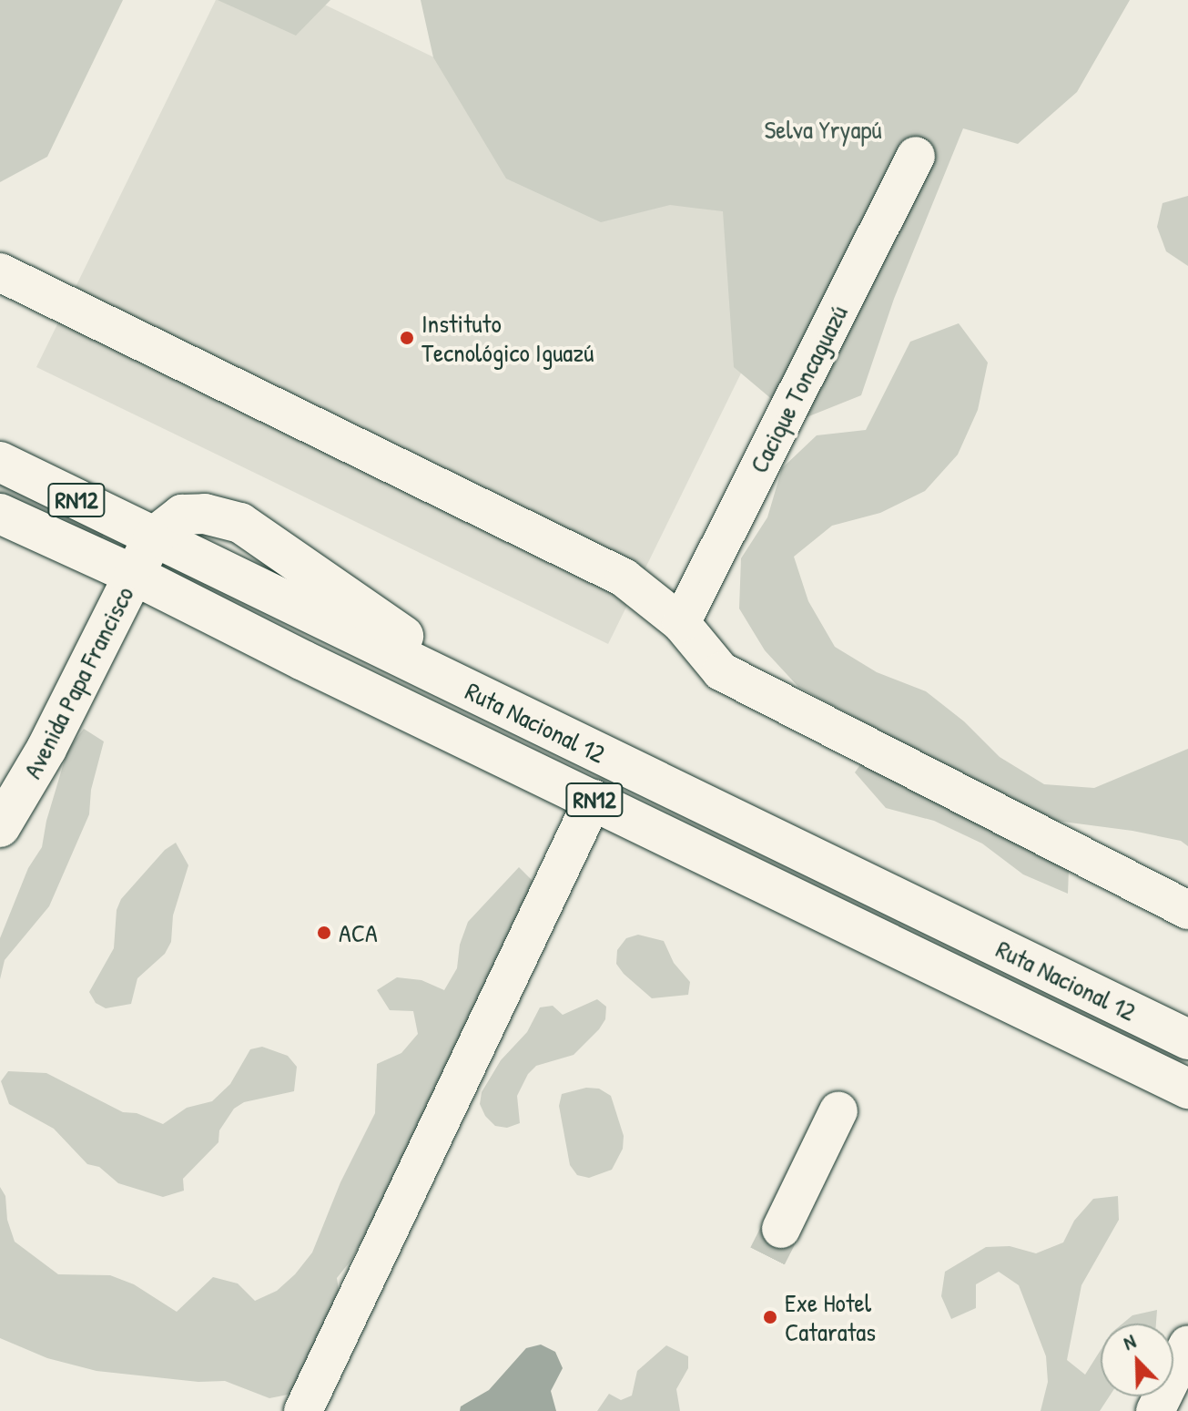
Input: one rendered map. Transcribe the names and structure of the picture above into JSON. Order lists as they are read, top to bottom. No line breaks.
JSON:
{"streets":{"main road":["RN12","Avenida Papa Francisco","Ruta Nacional 12"],"street":["Cacique Toncaguazú"]},"crossings":[["RN12","Avenida Papa Francisco"],["RN12","Ruta Nacional 12"],["Avenida Papa Francisco","Ruta Nacional 12"]],"parks":["Selva Yryapú"],"places":["Instituto Tecnológico Iguazú","ACA","Exe Hotel Cataratas"],"north":"top left"}
